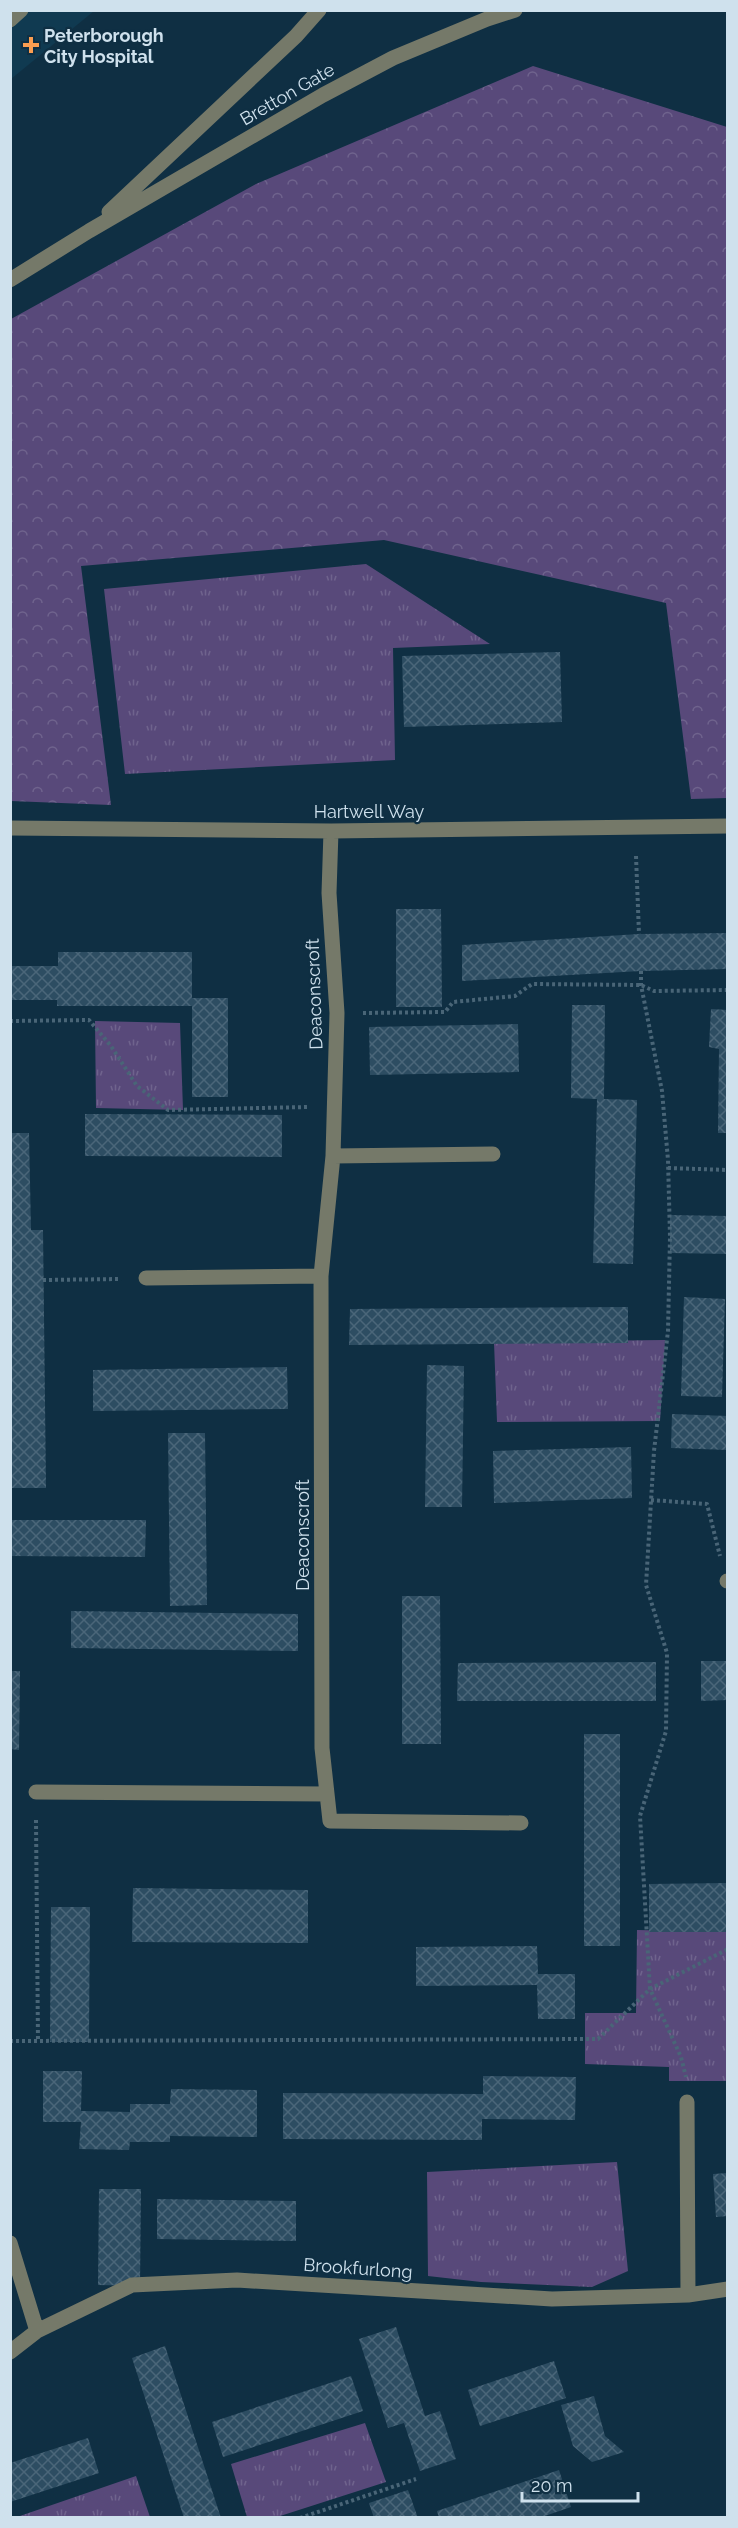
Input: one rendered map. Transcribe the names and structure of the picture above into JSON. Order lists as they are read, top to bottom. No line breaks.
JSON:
{"streets":{"street":["Bretton Gate","Hartwell Way","Deaconscroft","Brookfurlong"]},"crossings":[["Hartwell Way","Deaconscroft"]],"places":{"health":["Peterborough City Hospital"]},"scale_bar":"20 m"}
